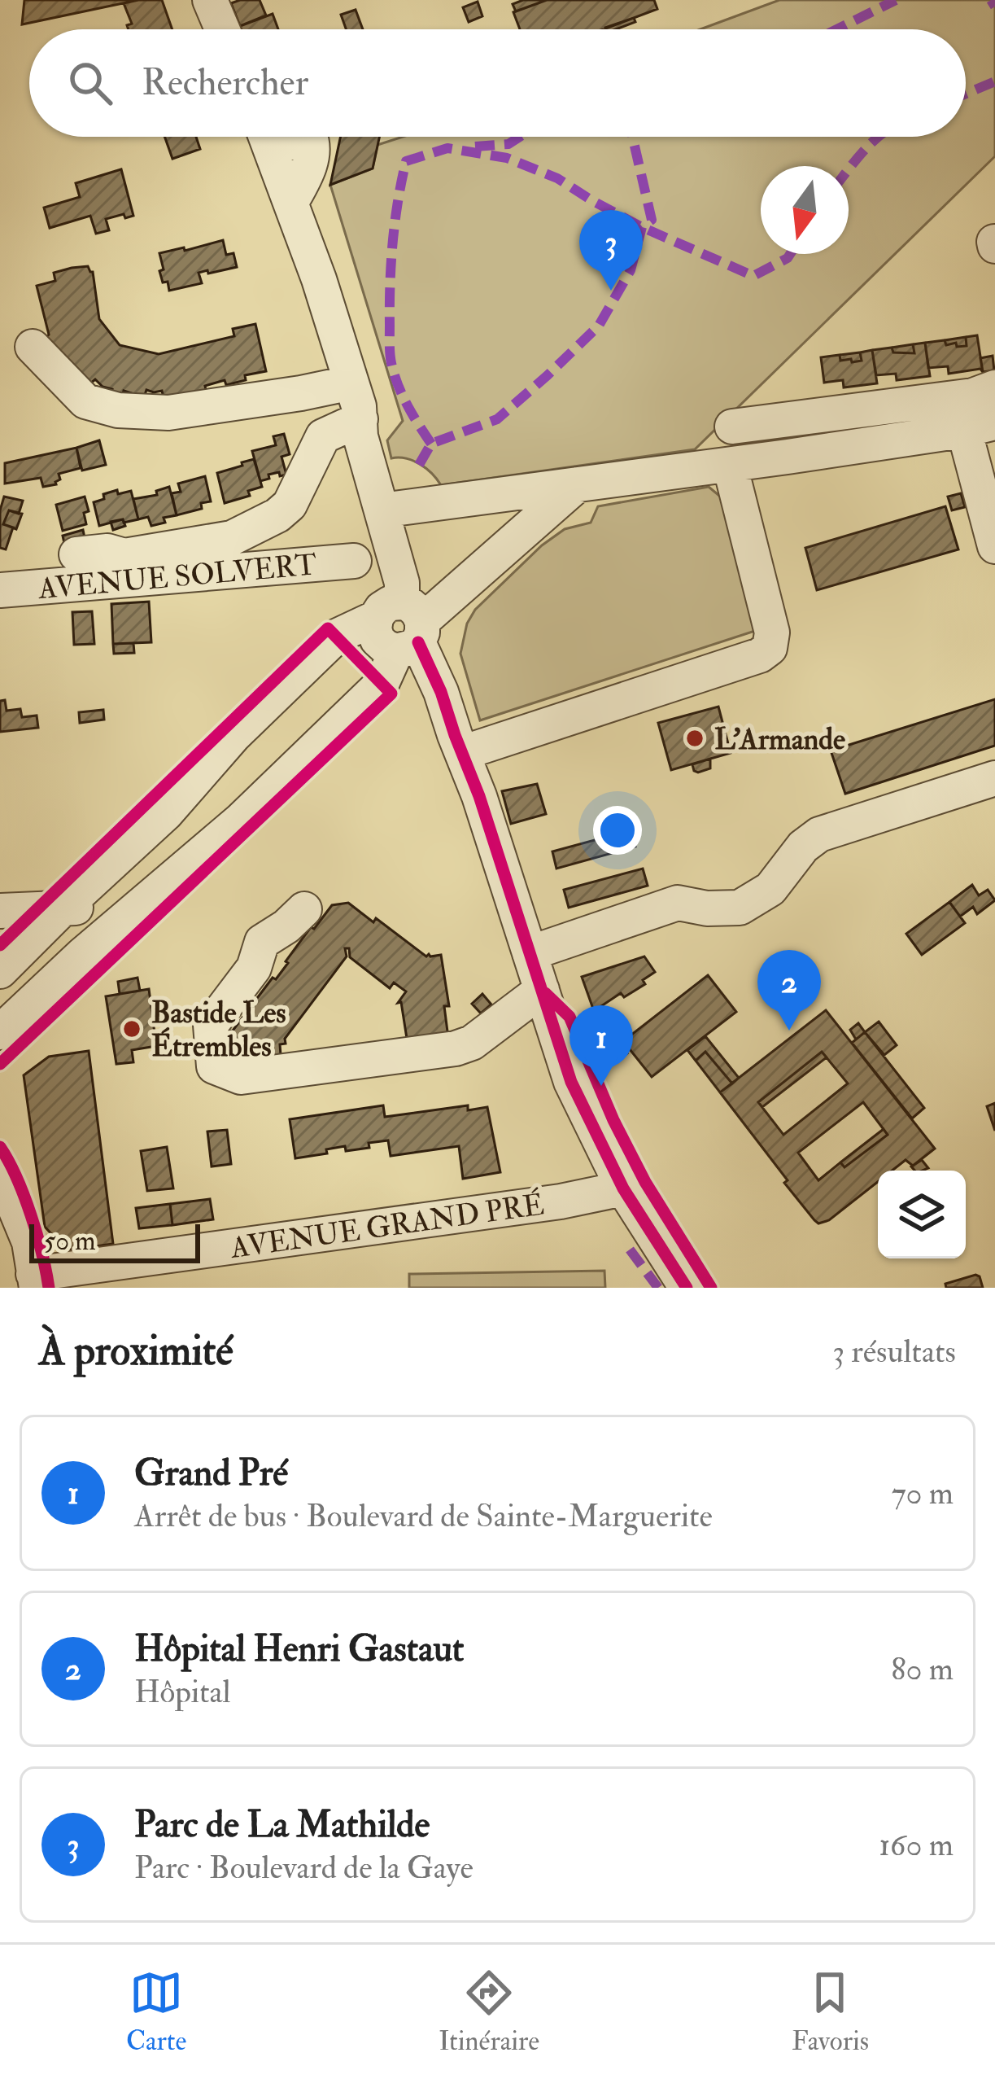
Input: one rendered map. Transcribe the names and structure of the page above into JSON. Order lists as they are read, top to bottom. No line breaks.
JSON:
{"streets":{"street":["AVENUE SOLVERT","AVENUE GRAND PRÉ"]},"places":["L'Armande","Bastide Les Étrembles"],"scale_bar":"50 m","north":"bottom","page":{"search":"Rechercher","pins":["3","2","1"],"scale":"50 m","heading":["À proximité","3 résultats"],"list":[{"mark":"1","name":"Grand Pré","note":"Arrêt de bus · Boulevard de Sainte-Marguerite","value":"70 m"},{"mark":"2","name":"Hôpital Henri Gastaut","note":"Hôpital","value":"80 m"},{"mark":"3","name":"Parc de La Mathilde","note":"Parc · Boulevard de la Gaye","value":"160 m"}],"nav":["Carte","Itinéraire","Favoris"]}}
